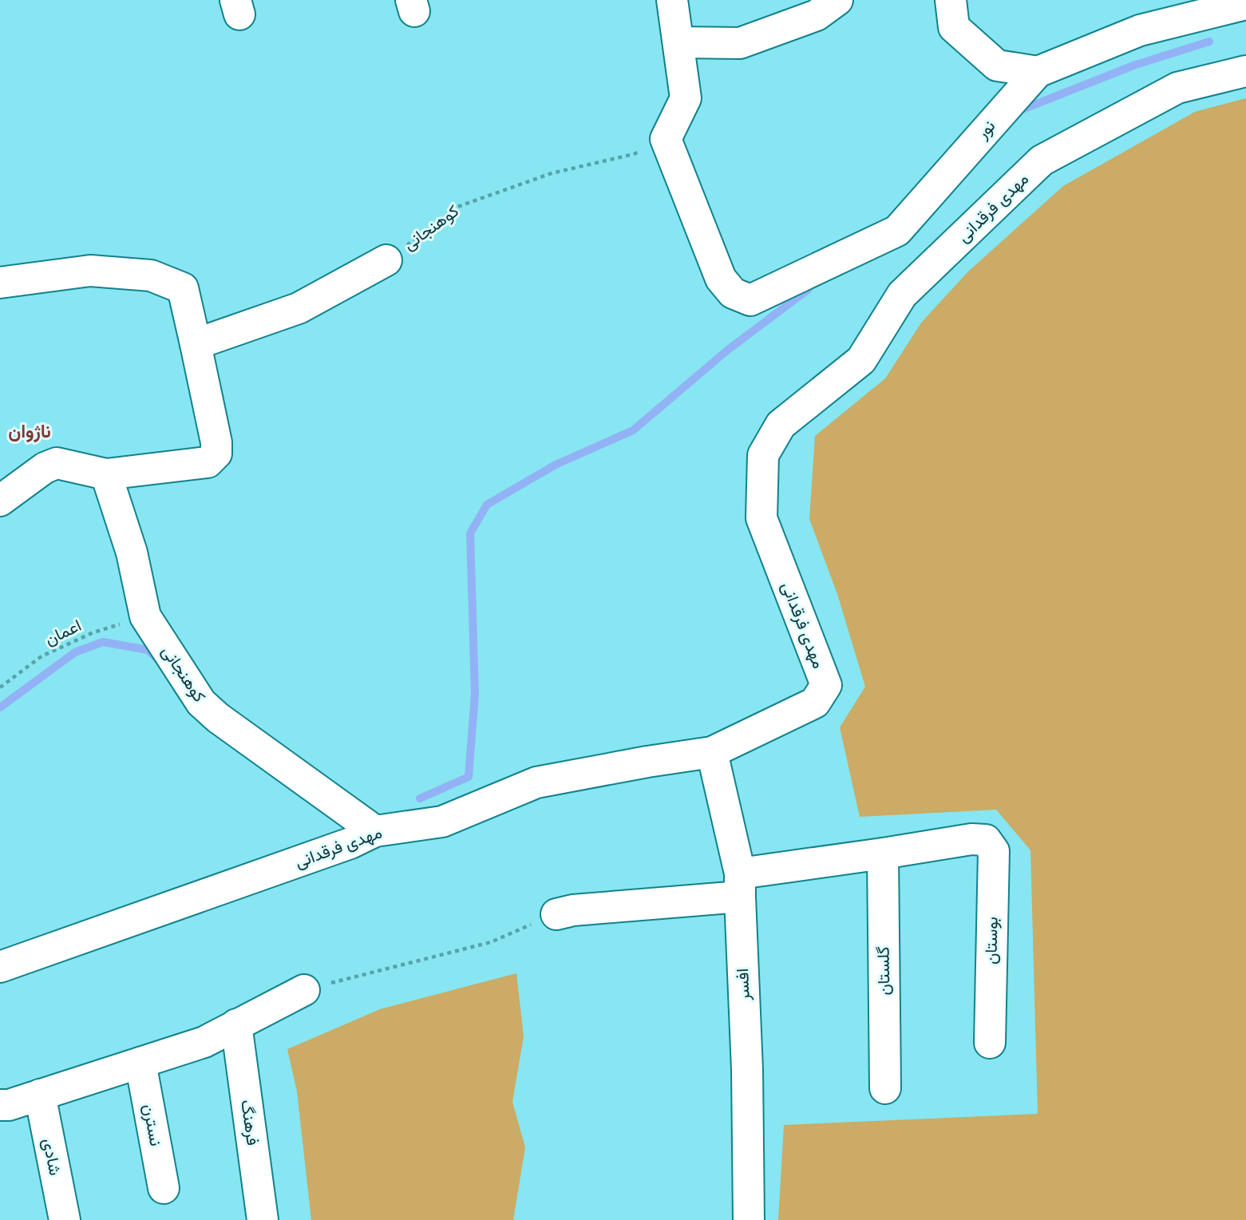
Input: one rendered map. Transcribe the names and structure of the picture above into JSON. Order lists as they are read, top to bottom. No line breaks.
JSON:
{"streets":{"street":["نور","مهدی فرقدانی","کوهنجانی","بوستان","گلستان","افسر","فرهنگ","نسترن","شادی"],"path":["اعمان"]},"crossings":[["نور","کوهنجانی"],["مهدی فرقدانی","کوهنجانی"],["مهدی فرقدانی","افسر"],["کوهنجانی","اعمان"],["بوستان","گلستان"]],"districts":["ناژوان"]}
